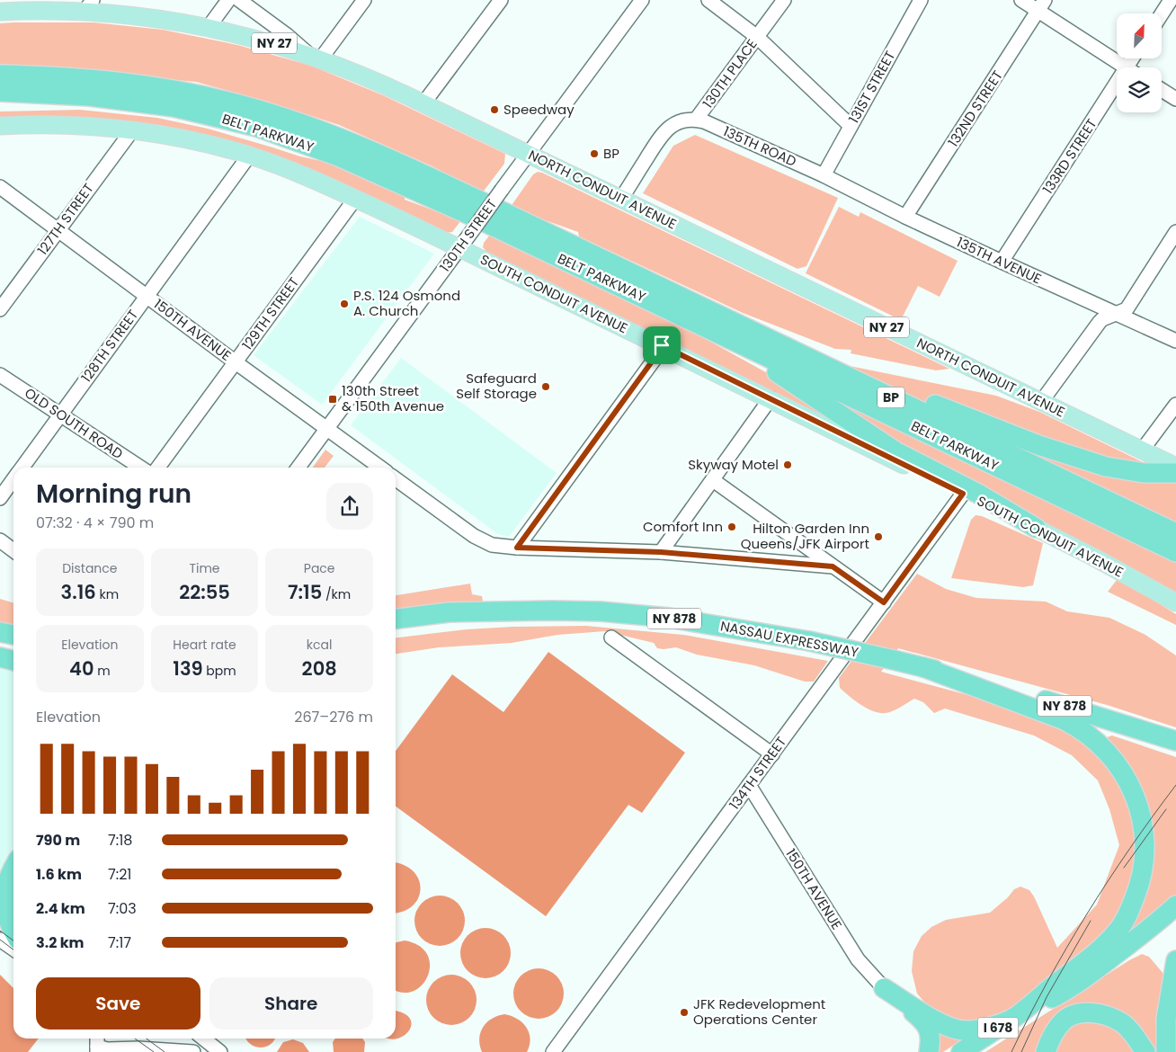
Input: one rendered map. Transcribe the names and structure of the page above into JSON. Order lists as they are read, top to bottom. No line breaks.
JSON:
{"streets":{"highway":["BELT PARKWAY","BP","NY 878","NASSAU EXPRESSWAY","I 678"],"main road":["NY 27","NORTH CONDUIT AVENUE","SOUTH CONDUIT AVENUE"],"street":["130TH PLACE","131ST STREET","132ND STREET","135TH ROAD","133RD STREET","127TH STREET","130TH STREET","135TH AVENUE","129TH STREET","150TH AVENUE","128TH STREET","OLD SOUTH ROAD","134TH STREET"]},"crossings":[["130TH PLACE","135TH ROAD"],["130TH PLACE","NORTH CONDUIT AVENUE"],["131ST STREET","135TH ROAD"],["131ST STREET","135TH AVENUE"],["132ND STREET","135TH AVENUE"],["135TH ROAD","135TH AVENUE"],["133RD STREET","135TH AVENUE"],["NORTH CONDUIT AVENUE","130TH STREET"],["127TH STREET","SOUTH CONDUIT AVENUE"],["127TH STREET","150TH AVENUE"],["130TH STREET","SOUTH CONDUIT AVENUE"],["130TH STREET","150TH AVENUE"],["SOUTH CONDUIT AVENUE","129TH STREET"],["SOUTH CONDUIT AVENUE","128TH STREET"],["SOUTH CONDUIT AVENUE","134TH STREET"],["129TH STREET","150TH AVENUE"],["150TH AVENUE","128TH STREET"],["150TH AVENUE","134TH STREET"],["128TH STREET","OLD SOUTH ROAD"]],"places":{"other":["Speedway","BP","P.S. 124 Osmond A. Church","Safeguard Self Storage","Skyway Motel","Comfort Inn","Hilton Garden Inn Queens/JFK Airport","JFK Redevelopment Operations Center"],"transit":["130th Street & 150th Avenue"]},"north":"top right","page":{"heading":["Morning run","07:32 · 4 × 790 m"],"stats":[["Distance","3.16 km"],["Time","22:55"],["Pace","7:15 /km"],["Elevation","40 m"],["Heart rate","139 bpm"],["kcal","208"]],"chart":["Elevation","267–276 m"],"list":[{"name":"790 m","note":"7:18"},{"name":"1.6 km","note":"7:21"},{"name":"2.4 km","note":"7:03"},{"name":"3.2 km","note":"7:17"}],"buttons":["Save","Share"]}}
